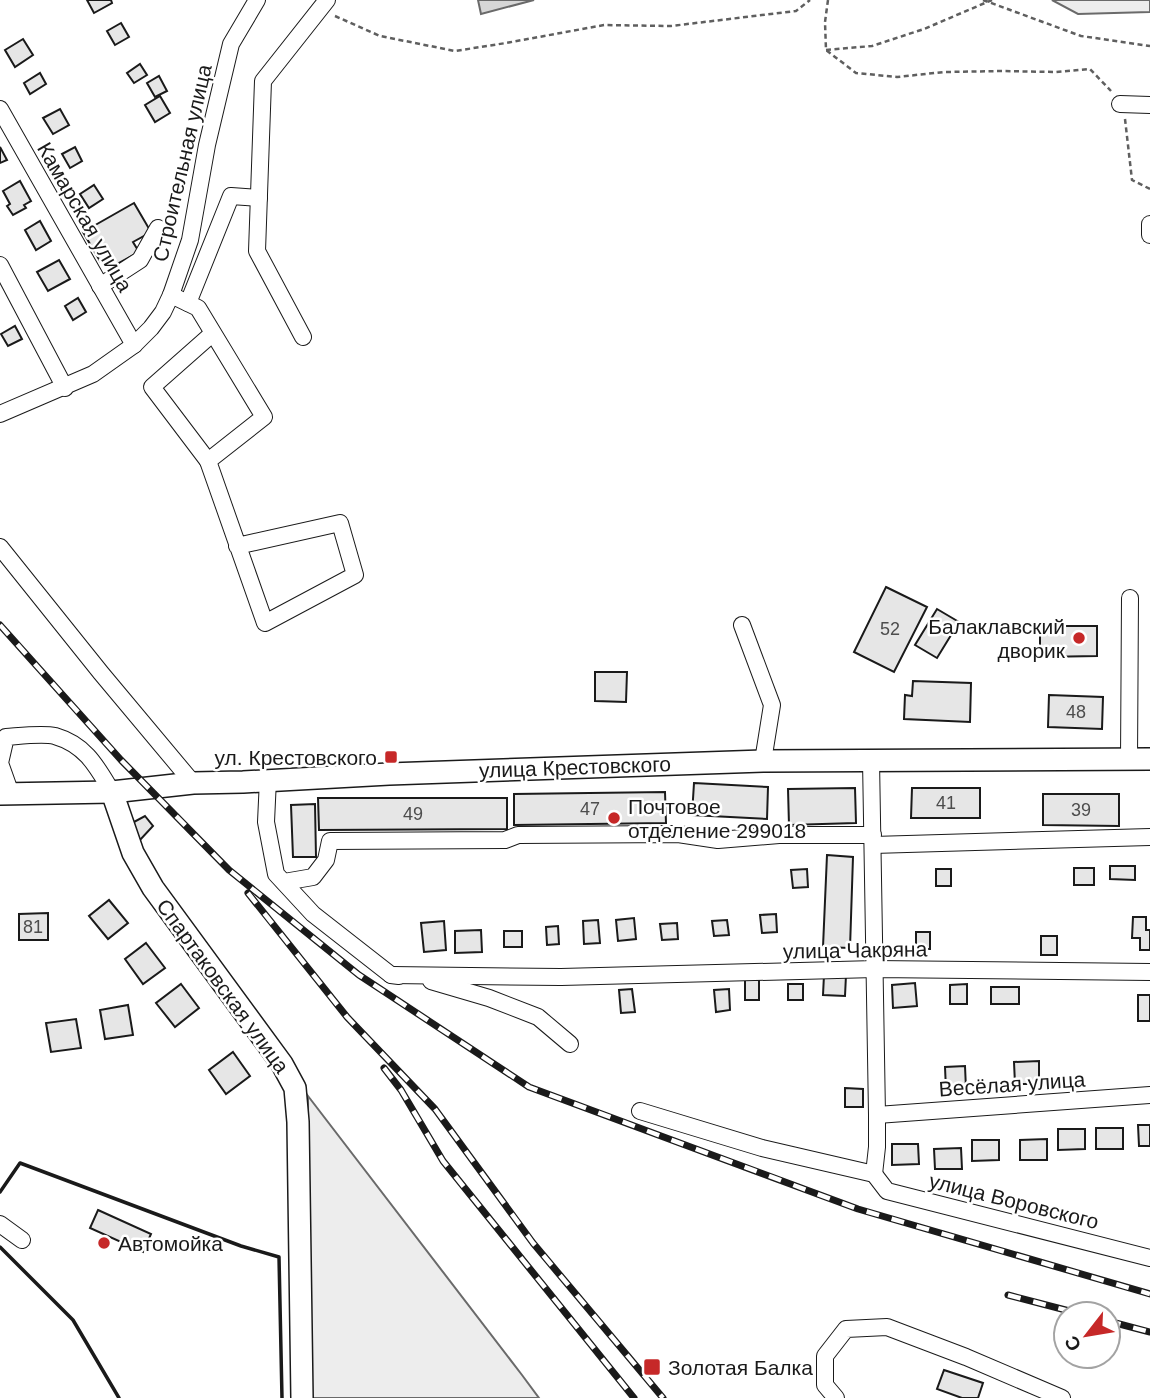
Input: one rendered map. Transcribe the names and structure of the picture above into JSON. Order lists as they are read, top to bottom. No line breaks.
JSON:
{"streets":{"main road":["улица Крестовского","Спартаковская улица"],"street":["Строительная улица","Камарская улица","улица Чакряна","Весёлая улица","улица Воровского"]},"crossings":[["Строительная улица","Камарская улица"],["улица Крестовского","Спартаковская улица"]],"places":{"other":["Балаклавский дворик","Почтовое отделение 299018","Автомойка"],"transit":["ул. Крестовского","Золотая Балка"]},"house_numbers":["52","48","41","47","39","49","81"],"north":"bottom left"}
